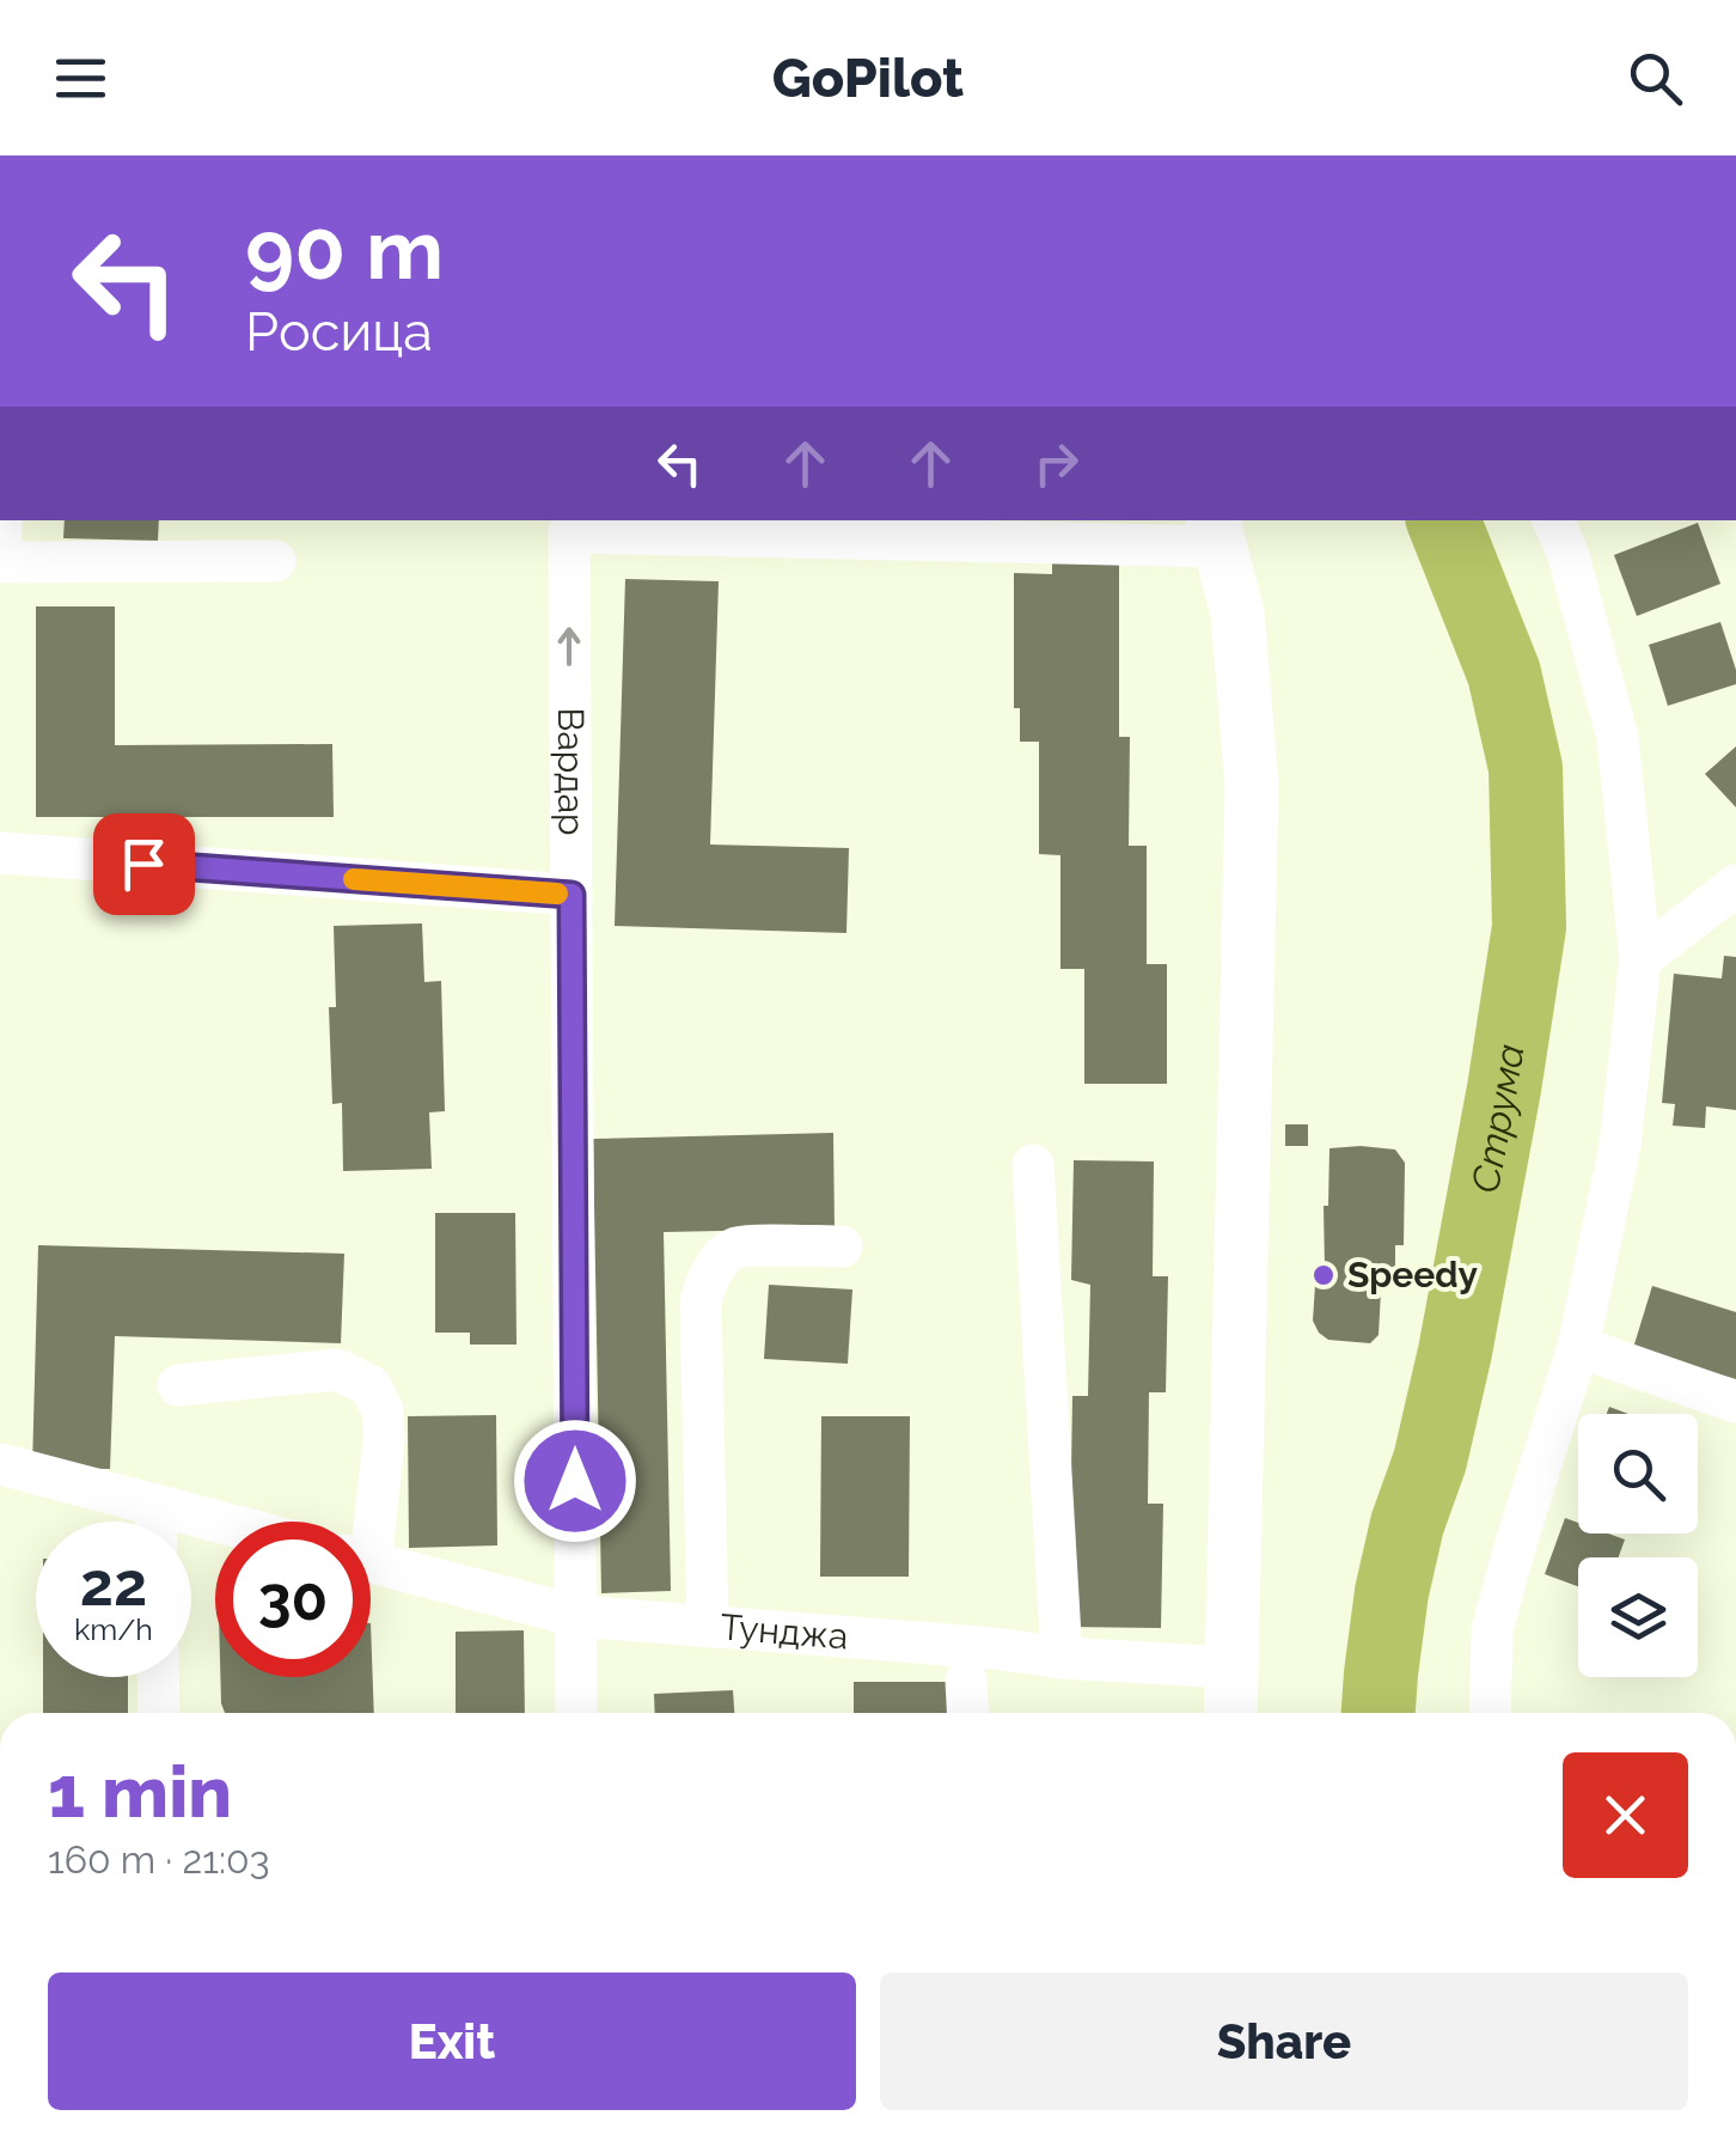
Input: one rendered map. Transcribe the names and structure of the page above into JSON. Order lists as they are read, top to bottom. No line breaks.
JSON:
{"streets":{"street":["Вардар","Тунджа"]},"crossings":[["Вардар","Тунджа"]],"water":["Струма"],"places":["Speedy"],"page":{"header":"GoPilot","turn":["90 m","Росица"],"speed":"22 km/h","limit":"30","heading":["1 min","160 m · 21:03"],"buttons":["Exit","Share"]}}
